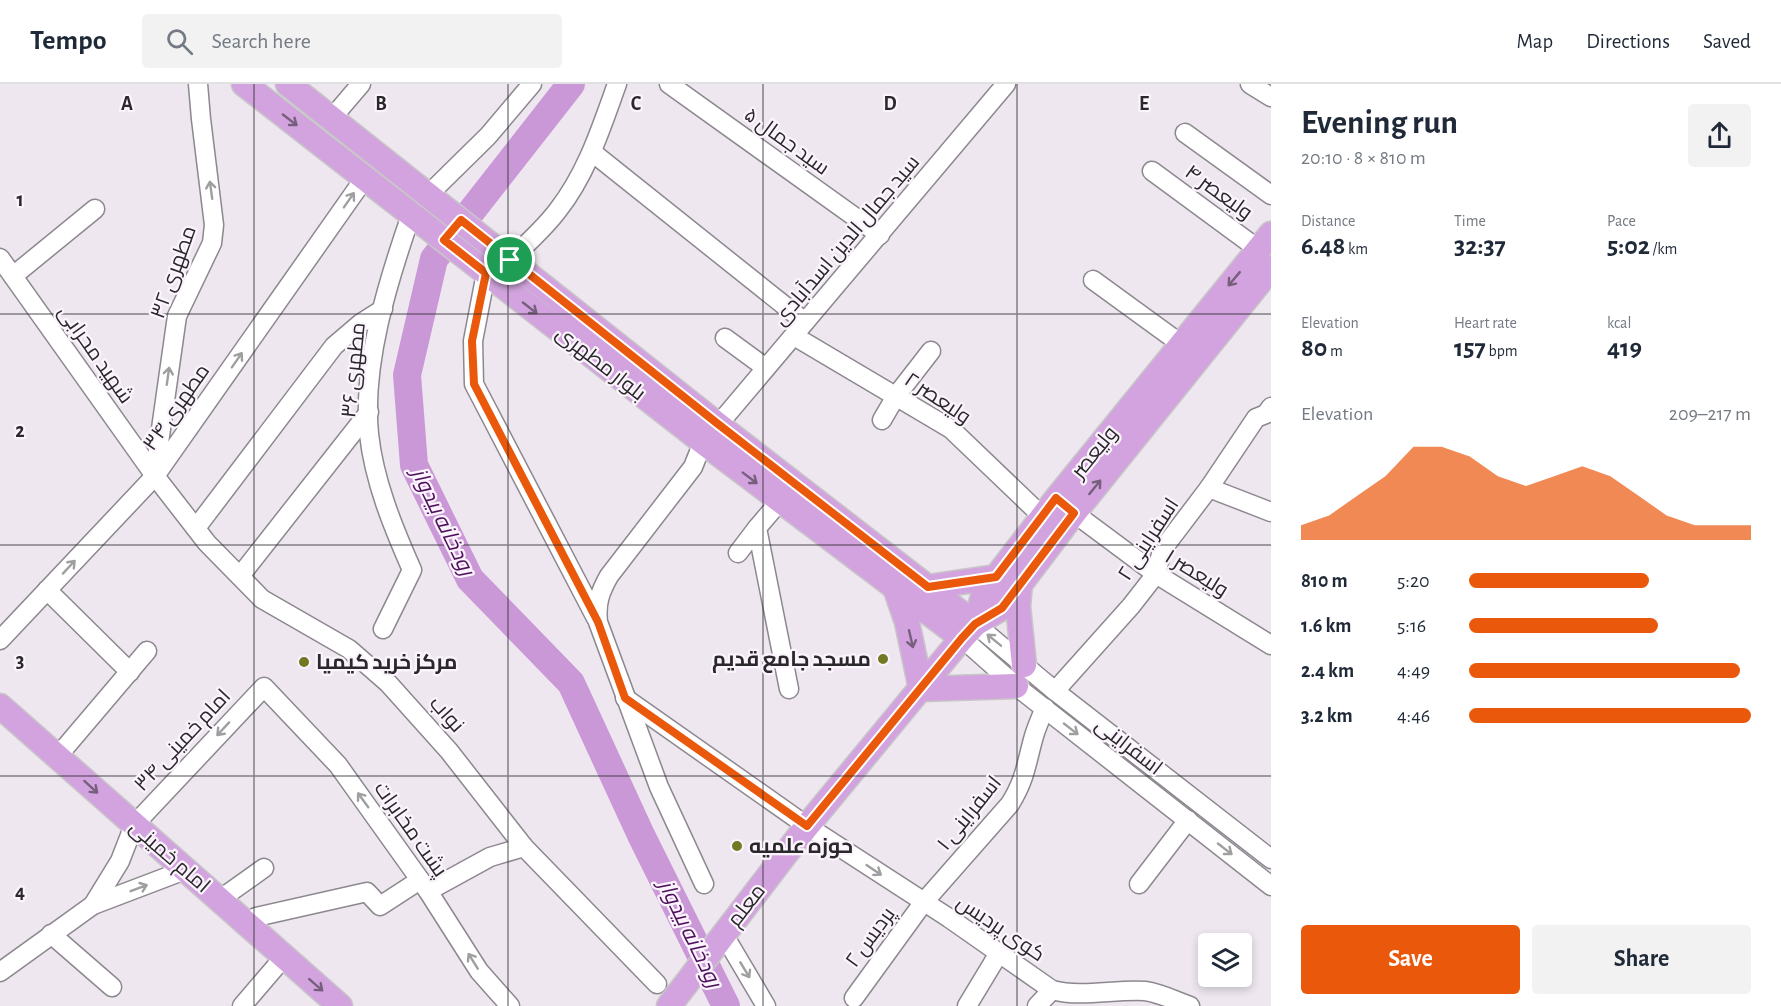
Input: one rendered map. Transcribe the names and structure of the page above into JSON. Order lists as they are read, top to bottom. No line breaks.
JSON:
{"streets":{"main road":["بلوار مطهری","ولیعصر","امام خمینی","معلم"],"street":["سید جمال ۵","ولیعصر ۴","سید جمال الدین اسدآبادی","مطهری ۳۲","شهید محرابی","مطهری ۳۶","ولیعصر ۲","مطهری ۳۴","اسفراینی ۲","ولیعصر ۱","نواب","امام خمینی ۳۴","اسفراینی","اسفراینی ۱","پشت مخابرات","کوی پردیس","پردیس ۲"]},"crossings":[["سید جمال ۵","سید جمال الدین اسدآبادی"],["ولیعصر ۴","ولیعصر"],["سید جمال الدین اسدآبادی","بلوار مطهری"],["سید جمال الدین اسدآبادی","ولیعصر ۲"],["مطهری ۳۲","شهید محرابی"],["مطهری ۳۲","مطهری ۳۴"],["مطهری ۳۲","نواب"],["شهید محرابی","مطهری ۳۴"],["شهید محرابی","نواب"],["بلوار مطهری","مطهری ۳۶"],["بلوار مطهری","مطهری ۳۴"],["بلوار مطهری","ولیعصر"],["بلوار مطهری","اسفراینی"],["بلوار مطهری","معلم"],["ولیعصر ۲","ولیعصر"],["مطهری ۳۴","نواب"],["ولیعصر","ولیعصر ۱"],["ولیعصر","اسفراینی"],["ولیعصر","معلم"],["اسفراینی ۲","ولیعصر ۱"],["اسفراینی ۲","اسفراینی"],["امام خمینی ۳۴","پشت مخابرات"],["امام خمینی ۳۴","امام خمینی"],["اسفراینی","اسفراینی ۱"],["اسفراینی","معلم"],["اسفراینی ۱","کوی پردیس"],["اسفراینی ۱","پردیس ۲"],["معلم","کوی پردیس"],["کوی پردیس","پردیس ۲"]],"one_way":["مطهری ۳۲","پشت مخابرات","امام خمینی"],"water":["رودخانه بیدواز"],"places":["مسجد جامع قدیم","مرکز خرید کیمیا","حوزه علمیه"],"page":{"header":"Tempo","search":"Search here","nav":["Map","Directions","Saved"],"heading":["Evening run","20:10 · 8 × 810 m"],"stats":[["Distance","6.48 km"],["Time","32:37"],["Pace","5:02 /km"],["Elevation","80 m"],["Heart rate","157 bpm"],["kcal","419"]],"chart":["Elevation","209–217 m"],"list":[{"name":"810 m","note":"5:20"},{"name":"1.6 km","note":"5:16"},{"name":"2.4 km","note":"4:49"},{"name":"3.2 km","note":"4:46"}],"buttons":["Save","Share"]},"grid":{"columns":["A","B","C","D","E"],"rows":["1","2","3","4"]}}
